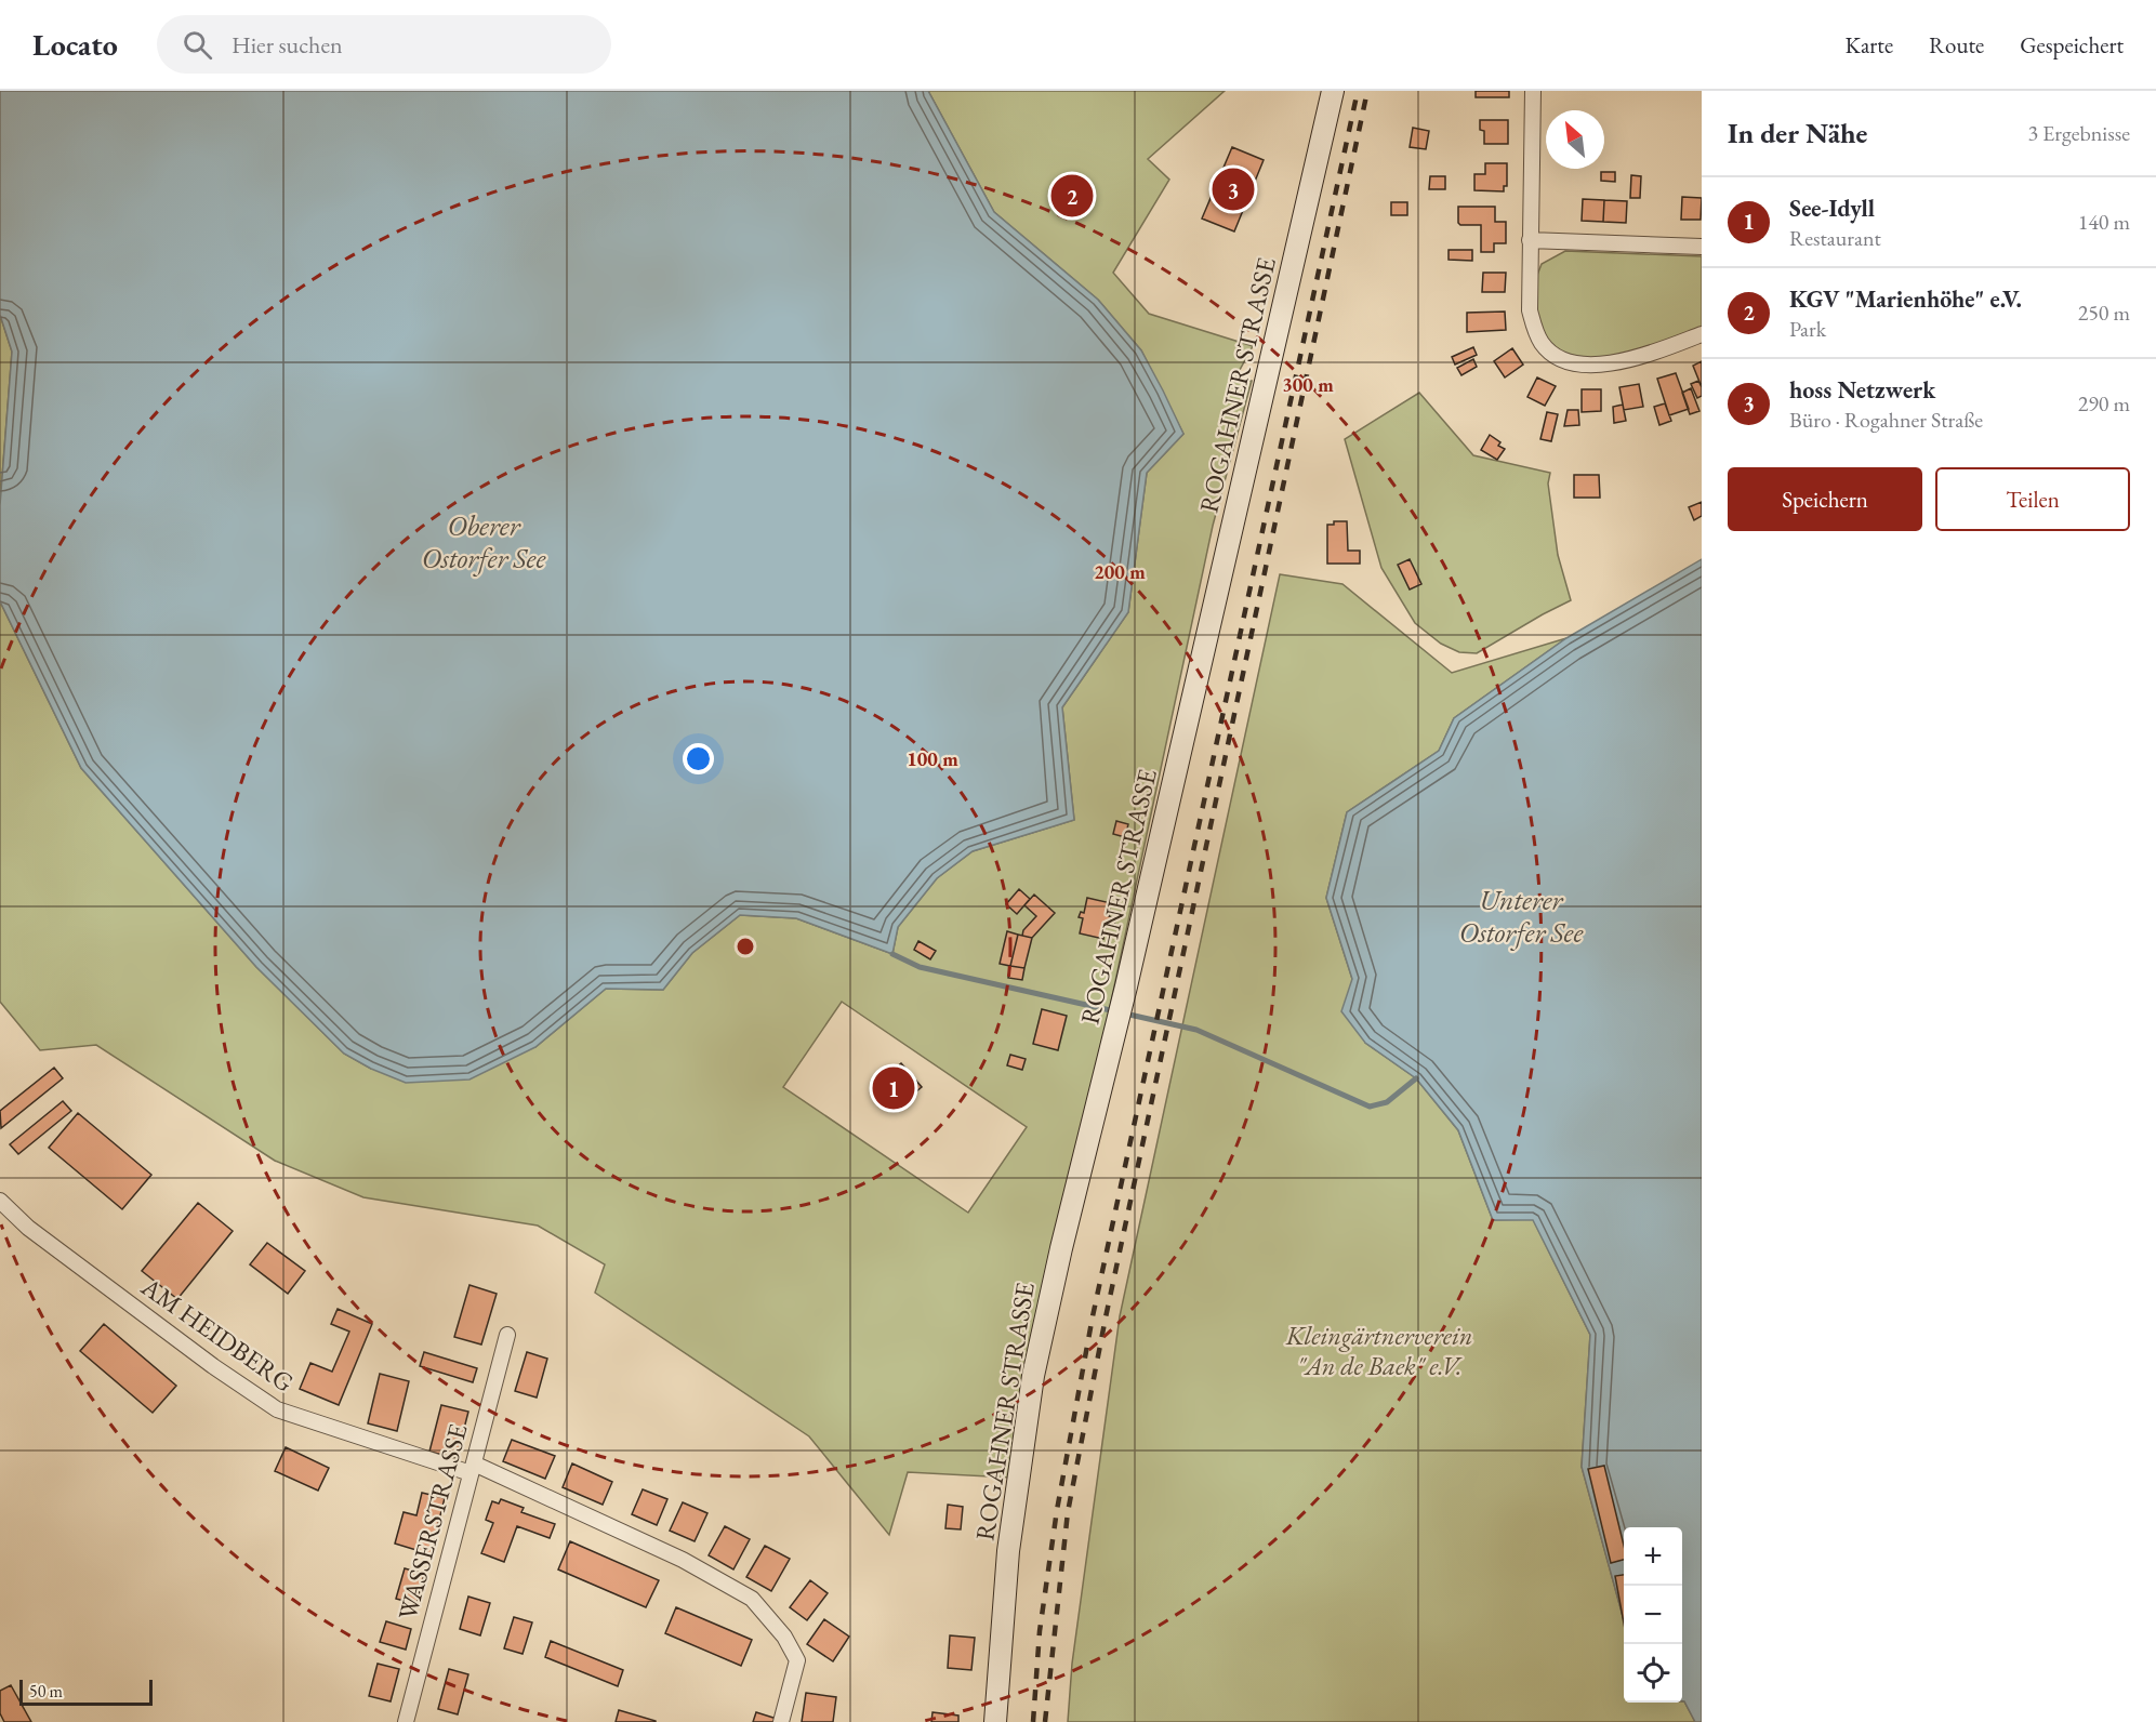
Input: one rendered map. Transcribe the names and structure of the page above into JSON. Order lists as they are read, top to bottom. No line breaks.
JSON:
{"streets":{"street":["ROGAHNER STRASSE","AM HEIDBERG","WASSERSTRASSE"]},"crossings":[["AM HEIDBERG","WASSERSTRASSE"]],"water":["Oberer Ostorfer See","Unterer Ostorfer See"],"parks":["Kleingärtnerverein \"An de Baek\" e.V."],"scale_bar":"50 m","north":"top left","page":{"header":"Locato","search":"Hier suchen","nav":["Karte","Route","Gespeichert"],"heading":["In der Nähe","3 Ergebnisse"],"pins":["3","2","1"],"list":[{"mark":"1","name":"See-Idyll","note":"Restaurant","value":"140 m"},{"mark":"2","name":"KGV \"Marienhöhe\" e.V.","note":"Park","value":"250 m"},{"mark":"3","name":"hoss Netzwerk","note":"Büro · Rogahner Straße","value":"290 m"}],"buttons":["Speichern","Teilen"],"map_buttons":["+","−"],"scale":"50 m"},"rings":["300 m","200 m","100 m"]}
